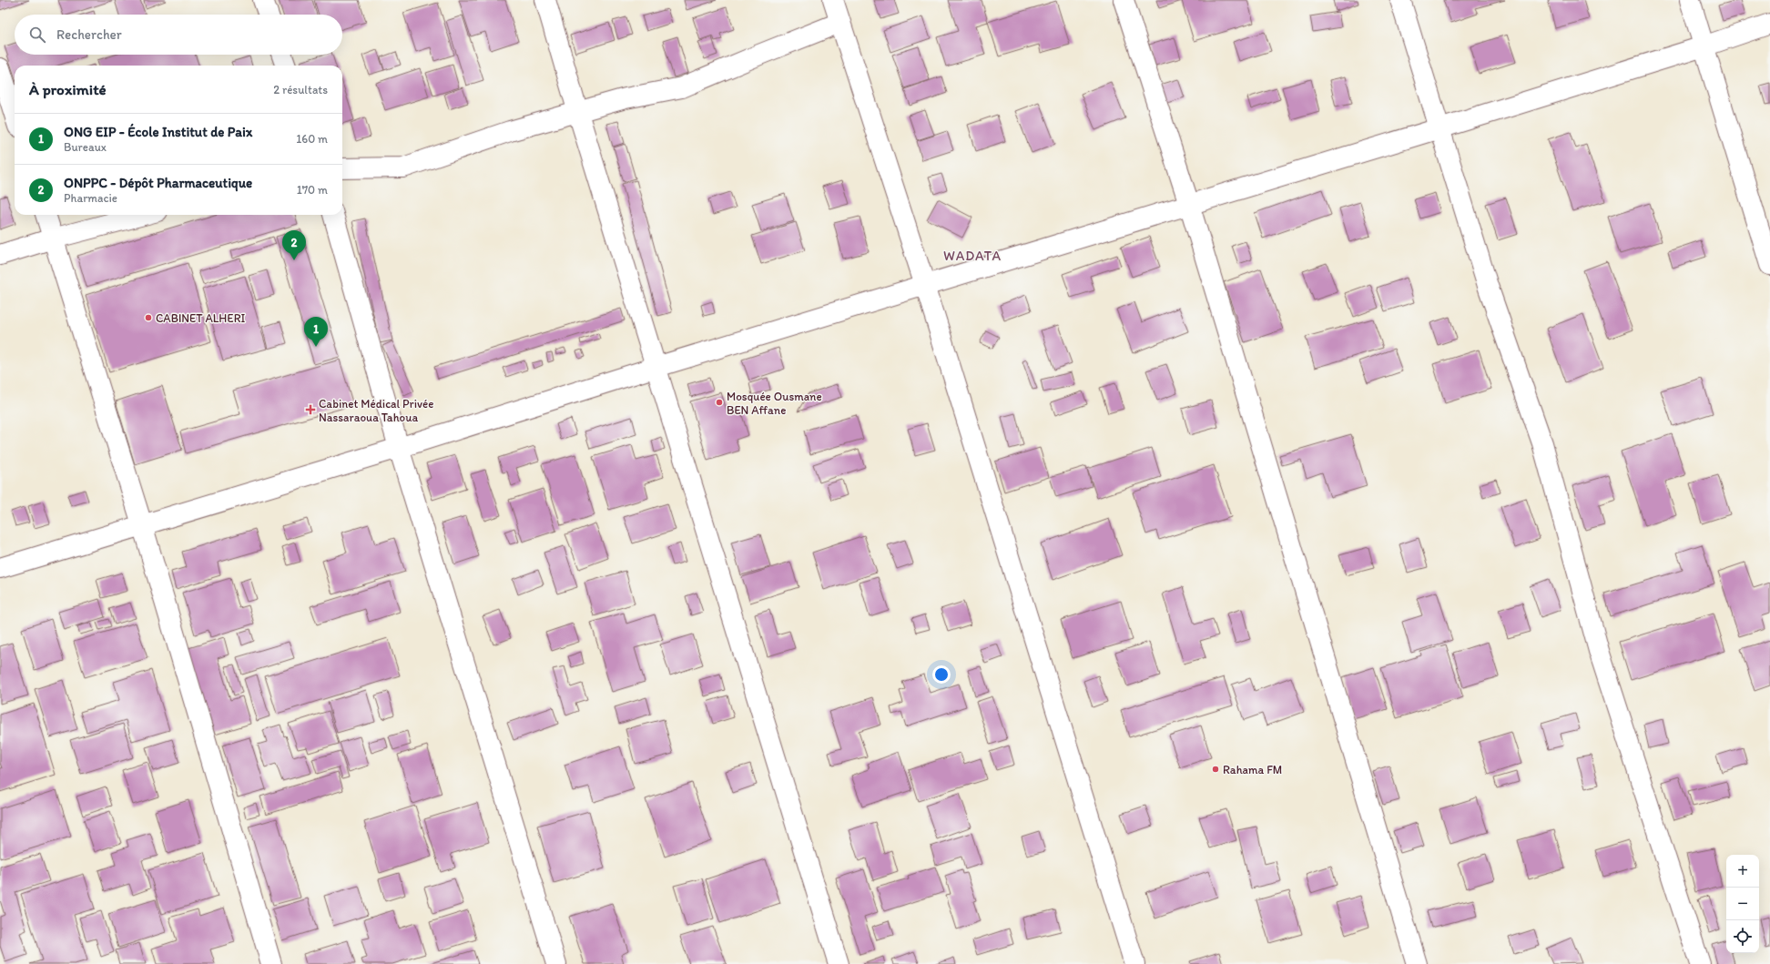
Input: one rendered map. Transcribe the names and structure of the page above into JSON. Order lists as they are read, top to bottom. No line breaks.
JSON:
{"districts":["WADATA"],"places":{"other":["CABINET ALHERI","Mosquée Ousmane BEN Affane","Rahama FM"],"health":["Cabinet Médical Privée Nassaraoua Tahoua"]},"page":{"search":"Rechercher","heading":["À proximité","2 résultats"],"list":[{"mark":"1","name":"ONG EIP - École Institut de Paix","note":"Bureaux","value":"160 m"},{"mark":"2","name":"ONPPC - Dépôt Pharmaceutique","note":"Pharmacie","value":"170 m"}],"pins":["2","1"],"map_buttons":["+","−"]}}
